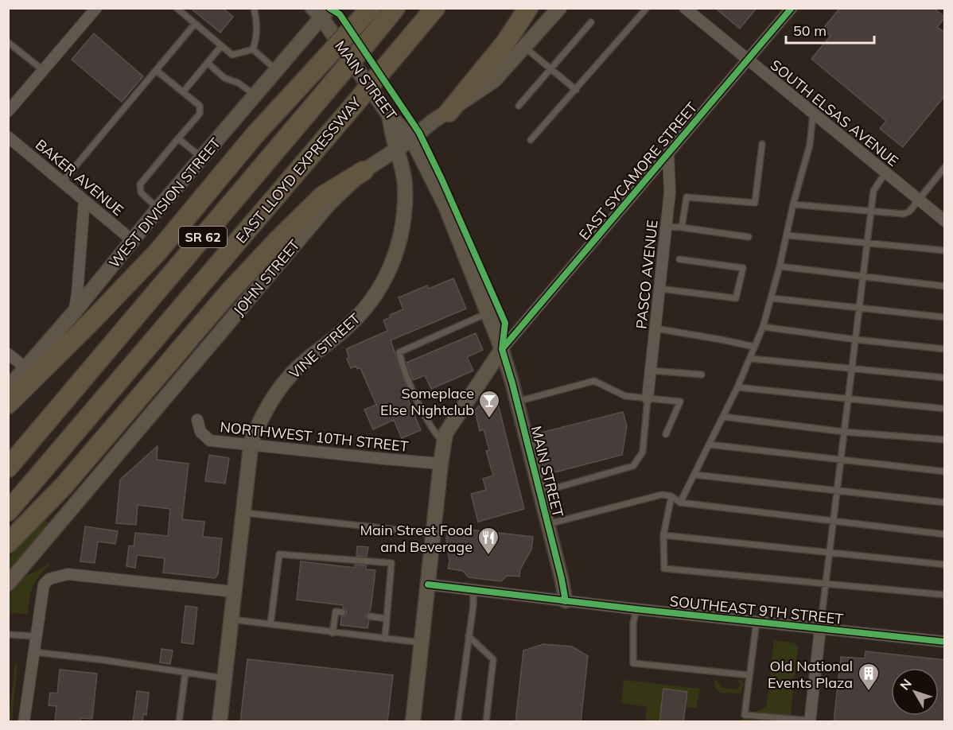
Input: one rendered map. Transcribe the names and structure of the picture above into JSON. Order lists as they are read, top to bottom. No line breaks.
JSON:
{"streets":{"highway":["EAST LLOYD EXPRESSWAY","SR 62"],"main road":["MAIN STREET","WEST DIVISION STREET","JOHN STREET","VINE STREET"],"street":["SOUTH ELSAS AVENUE","EAST SYCAMORE STREET","BAKER AVENUE","PASCO AVENUE","NORTHWEST 10TH STREET","SOUTHEAST 9TH STREET"]},"crossings":[["MAIN STREET","EAST SYCAMORE STREET"],["MAIN STREET","WEST DIVISION STREET"],["MAIN STREET","JOHN STREET"],["MAIN STREET","VINE STREET"],["MAIN STREET","SOUTHEAST 9TH STREET"],["SOUTH ELSAS AVENUE","EAST SYCAMORE STREET"],["EAST SYCAMORE STREET","PASCO AVENUE"],["BAKER AVENUE","WEST DIVISION STREET"],["JOHN STREET","VINE STREET"],["VINE STREET","NORTHWEST 10TH STREET"]],"places":{"bar":["Someplace Else Nightclub"],"restaurant":["Main Street Food and Beverage"],"building":["Old National Events Plaza"]},"scale_bar":"50 m","north":"top left"}
